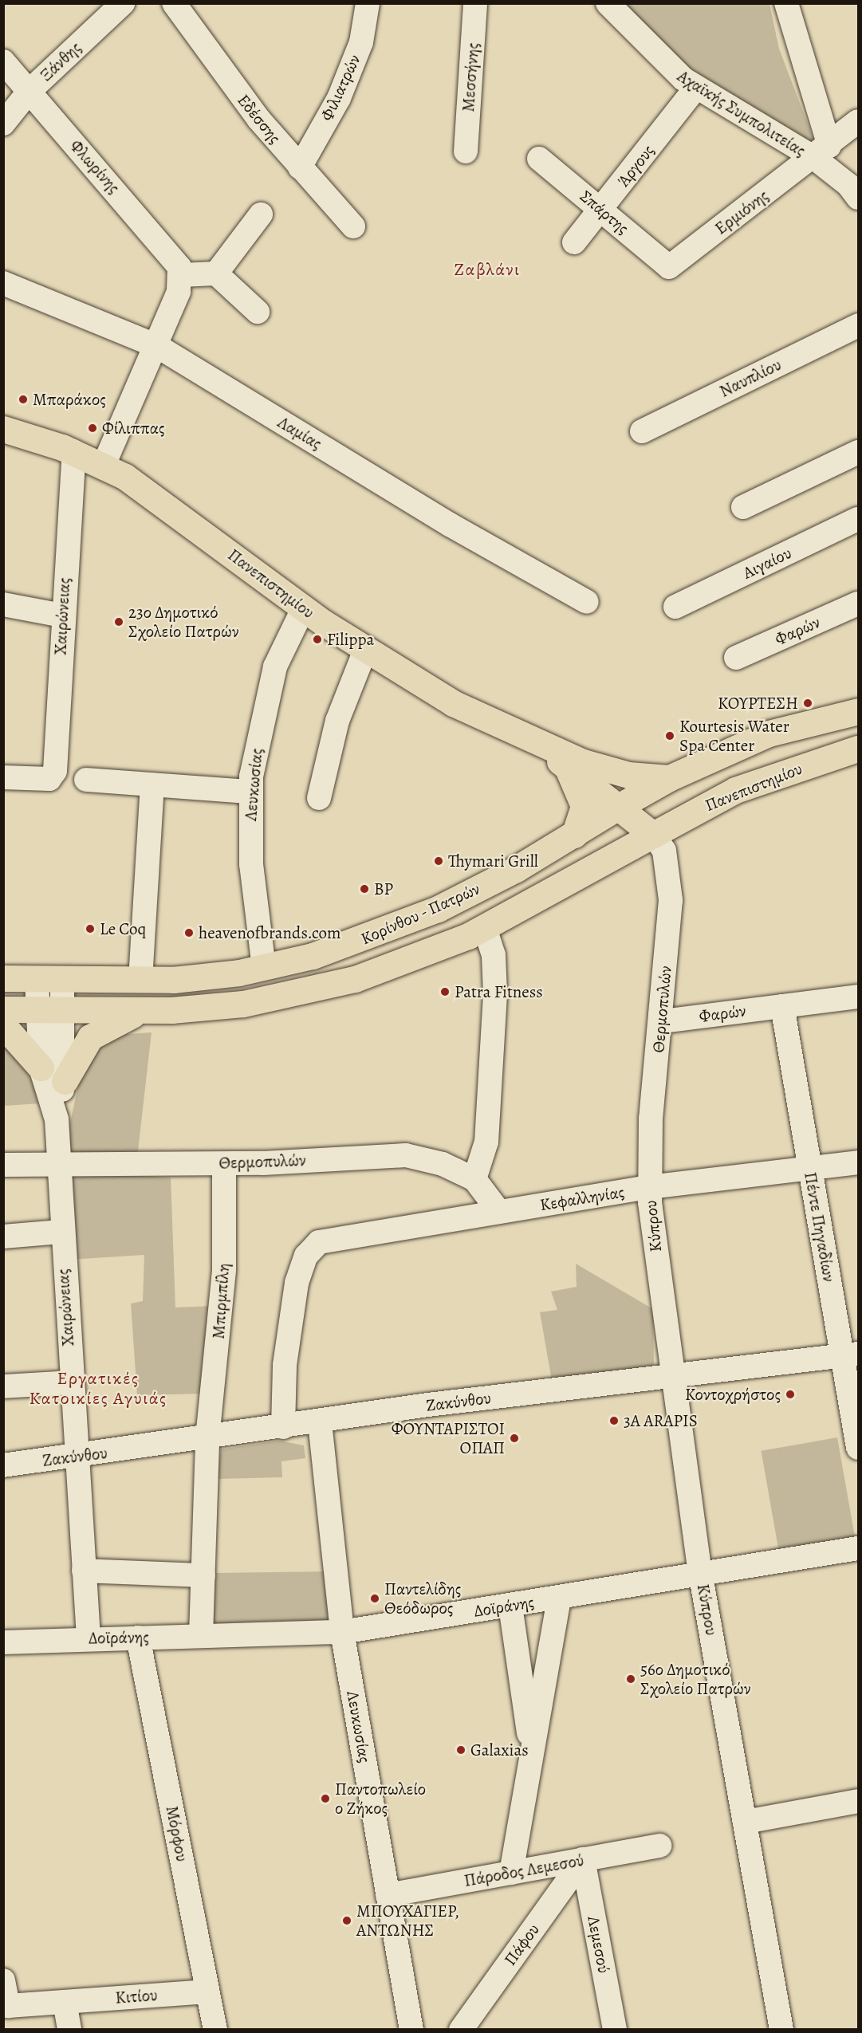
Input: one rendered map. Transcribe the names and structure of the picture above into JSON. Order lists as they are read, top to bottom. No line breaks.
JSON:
{"streets":{"main road":["Πανεπιστημίου","Κορίνθου - Πατρών"],"street":["Ξάνθης","Μεσσήνης","Φιλιατρών","Αχαϊκής Συμπολιτείας","Εδέσσης","Άργους","Φλωρίνης","Σπάρτης","Ερμιόνης","Ναυπλίου","Λαμίας","Αιγαίου","Χαιρώνειας","Φαρών","Λευκωσίας","Θερμοπυλών","Κεφαλληνίας","Κύπρου","Πέντε Πηγαδίων","Μπιρμπίλη","Ζακύνθου","Δοϊράνης","Μόρφου","Πάροδος Λεμεσού","Πάφου","Λεμεσού","Κιτίου"]},"crossings":[["Ξάνθης","Φλωρίνης"],["Φιλιατρών","Εδέσσης"],["Αχαϊκής Συμπολιτείας","Άργους"],["Αχαϊκής Συμπολιτείας","Ερμιόνης"],["Άργους","Σπάρτης"],["Σπάρτης","Ερμιόνης"],["Πανεπιστημίου","Χαιρώνειας"],["Πανεπιστημίου","Λευκωσίας"],["Πανεπιστημίου","Κορίνθου - Πατρών"],["Πανεπιστημίου","Θερμοπυλών"],["Χαιρώνειας","Θερμοπυλών"],["Χαιρώνειας","Ζακύνθου"],["Χαιρώνειας","Δοϊράνης"],["Φαρών","Θερμοπυλών"],["Φαρών","Πέντε Πηγαδίων"],["Λευκωσίας","Κορίνθου - Πατρών"],["Λευκωσίας","Ζακύνθου"],["Λευκωσίας","Δοϊράνης"],["Λευκωσίας","Πάροδος Λεμεσού"],["Θερμοπυλών","Κεφαλληνίας"],["Θερμοπυλών","Κύπρου"],["Θερμοπυλών","Μπιρμπίλη"],["Κεφαλληνίας","Κύπρου"],["Κεφαλληνίας","Πέντε Πηγαδίων"],["Κεφαλληνίας","Ζακύνθου"],["Κύπρου","Ζακύνθου"],["Κύπρου","Δοϊράνης"],["Πέντε Πηγαδίων","Ζακύνθου"],["Μπιρμπίλη","Ζακύνθου"],["Μπιρμπίλη","Δοϊράνης"],["Δοϊράνης","Μόρφου"],["Μόρφου","Κιτίου"],["Πάροδος Λεμεσού","Πάφου"],["Πάροδος Λεμεσού","Λεμεσού"],["Πάφου","Λεμεσού"]],"districts":["Ζαβλάνι","Εργατικές Κατοικίες Αγυιάς"],"places":["Μπαράκος","Φίλιππας","23ο Δημοτικό Σχολείο Πατρών","Filippa","ΚΟΥΡΤΕΣΗ","Kourtesis Water Spa Center","Thymari Grill","BP","Le Coq","heavenofbrands.com","Patra Fitness","Κοντοχρήστος","3A ARAPIS","ΦΟΥΝΤΑΡΙΣΤΟΙ ΟΠΑΠ","Παντελίδης Θεόδωρος","56ο Δημοτικό Σχολείο Πατρών","Galaxias","Παντοπωλείο ο Ζήκος","ΜΠΟΥΧΑΓΙΕΡ, ΑΝΤΩΝΗΣ"]}
